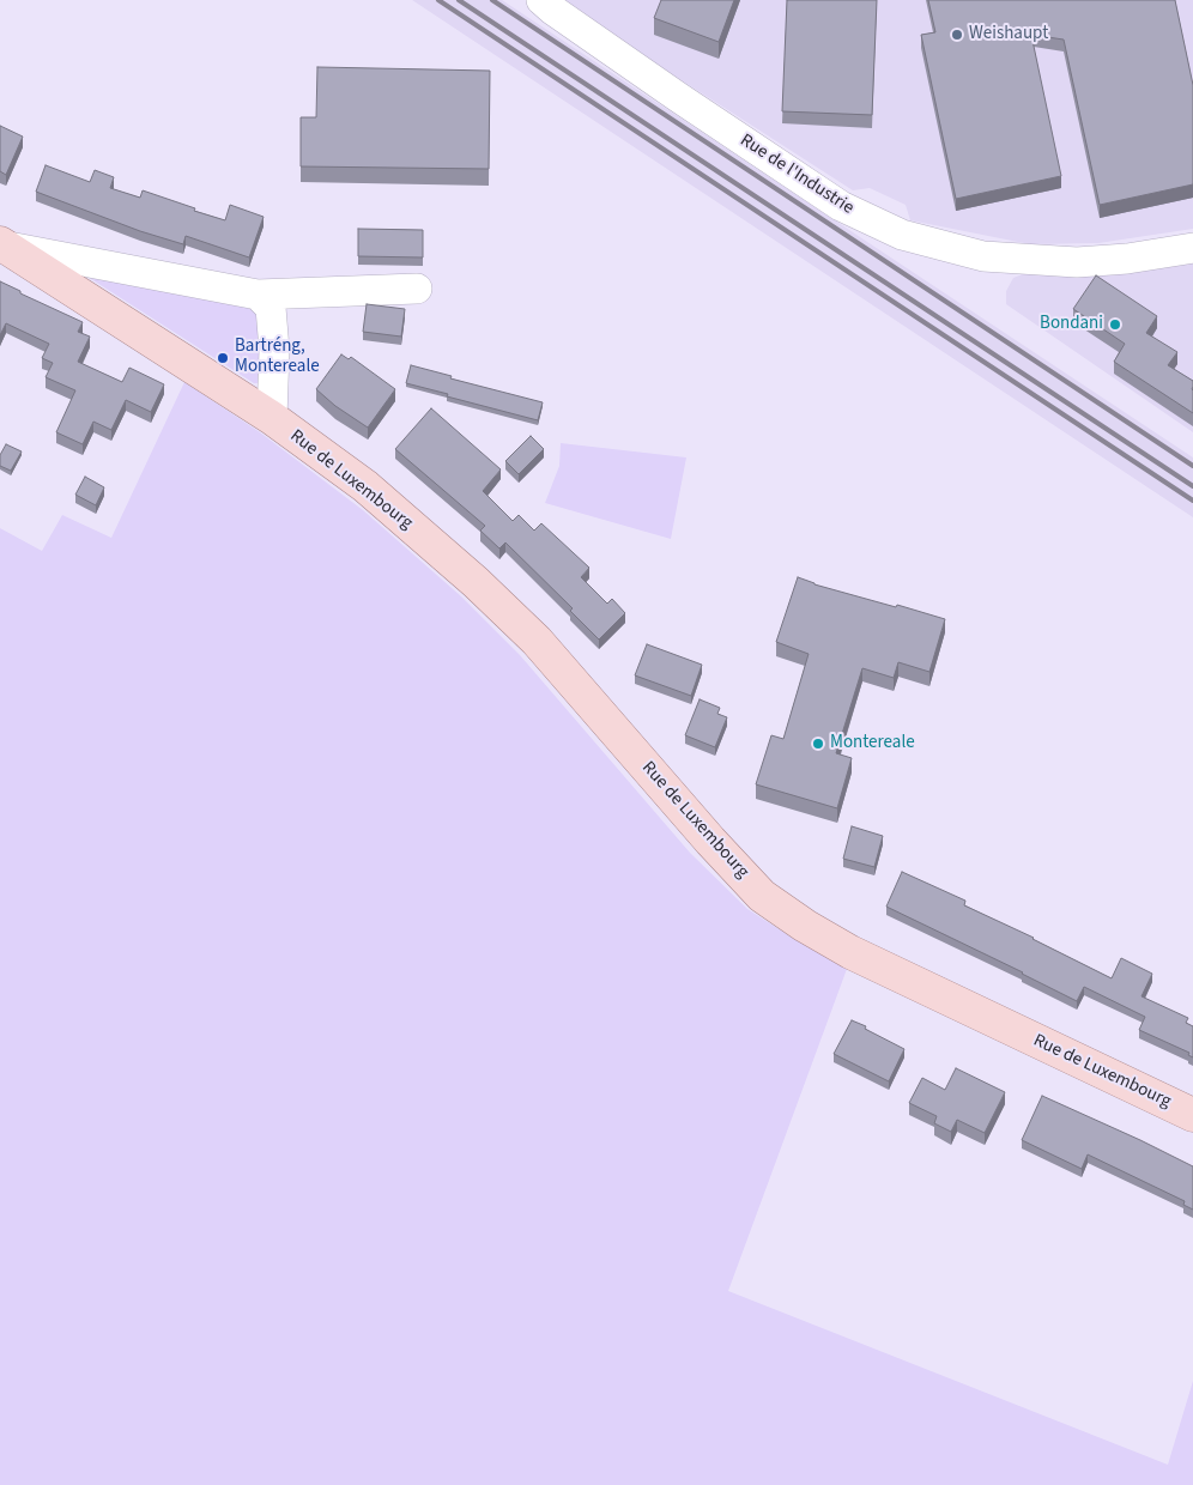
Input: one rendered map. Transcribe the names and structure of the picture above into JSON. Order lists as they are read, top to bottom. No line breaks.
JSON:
{"streets":{"main road":["Rue de Luxembourg"],"street":["Rue de l'Industrie"]},"places":["Weishaupt","Bondani","Bartréng, Montereale","Montereale"]}
